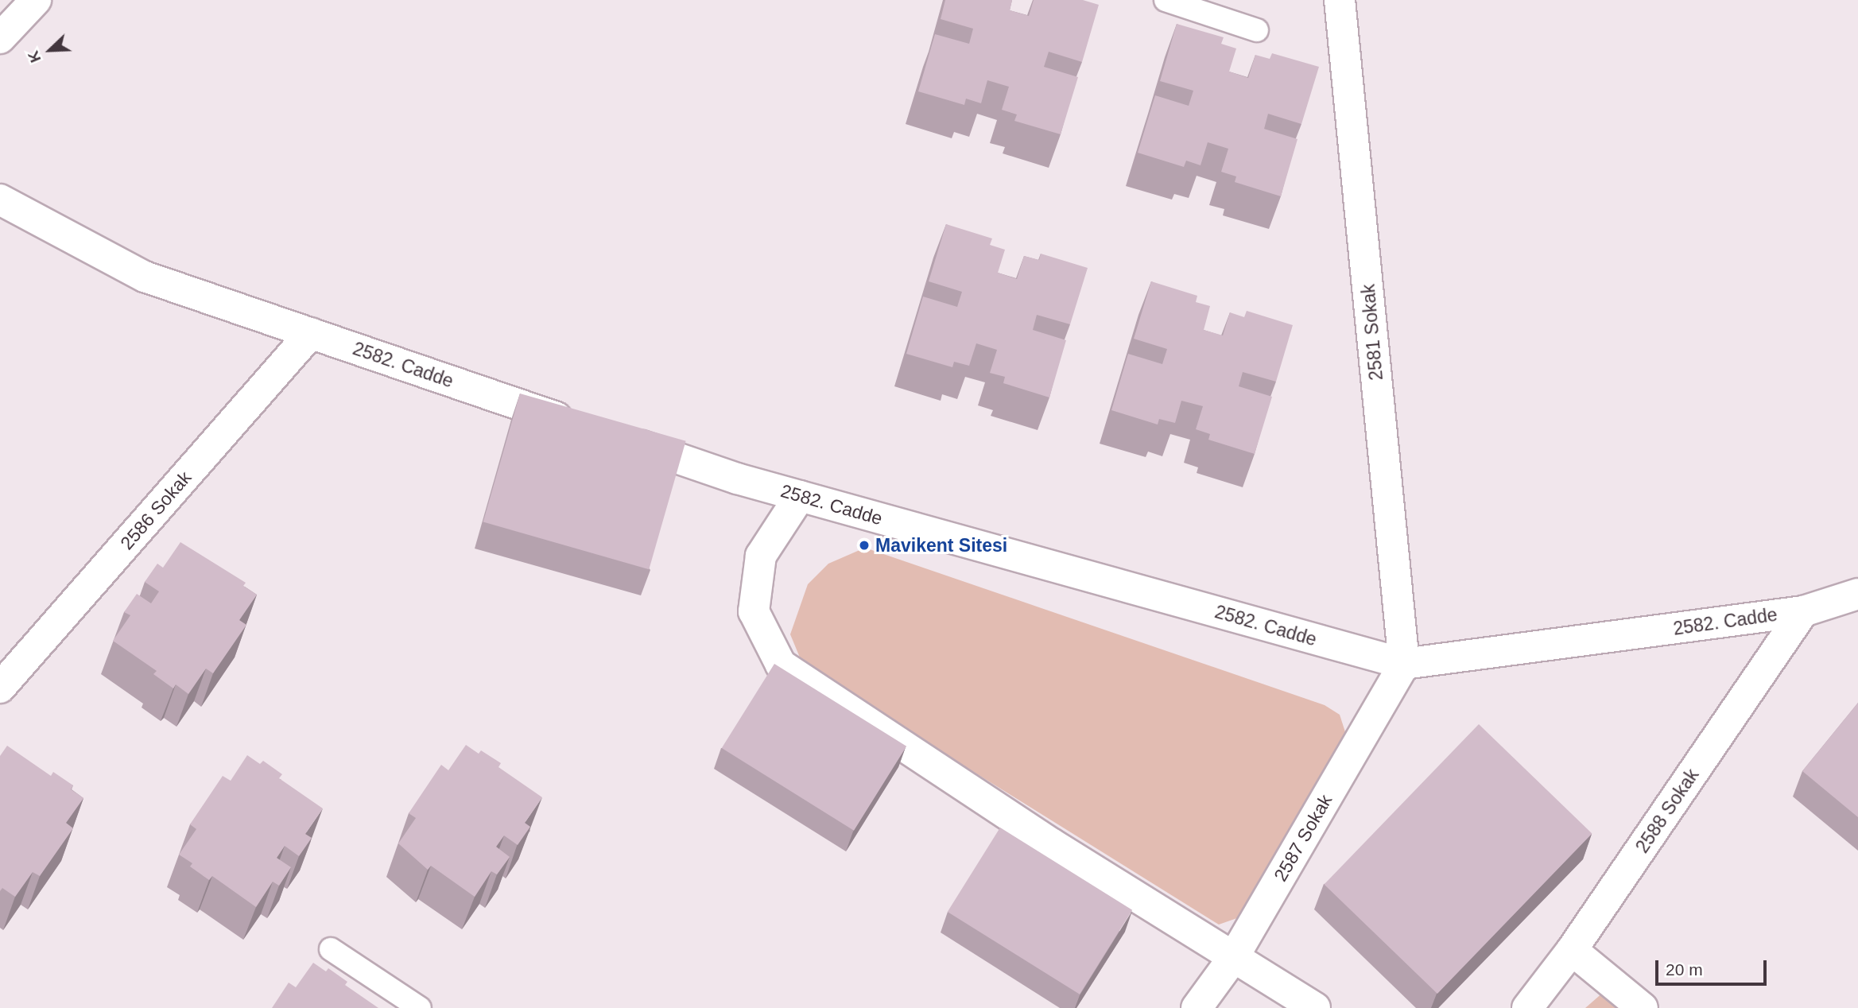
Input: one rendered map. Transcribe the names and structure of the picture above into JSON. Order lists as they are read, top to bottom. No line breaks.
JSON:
{"streets":{"street":["2581 Sokak","2582. Cadde","2586 Sokak","2588 Sokak","2587 Sokak"]},"crossings":[["2581 Sokak","2582. Cadde"],["2581 Sokak","2587 Sokak"],["2582. Cadde","2586 Sokak"],["2582. Cadde","2588 Sokak"],["2582. Cadde","2587 Sokak"]],"places":["Mavikent Sitesi"],"scale_bar":"20 m","north":"bottom left"}
